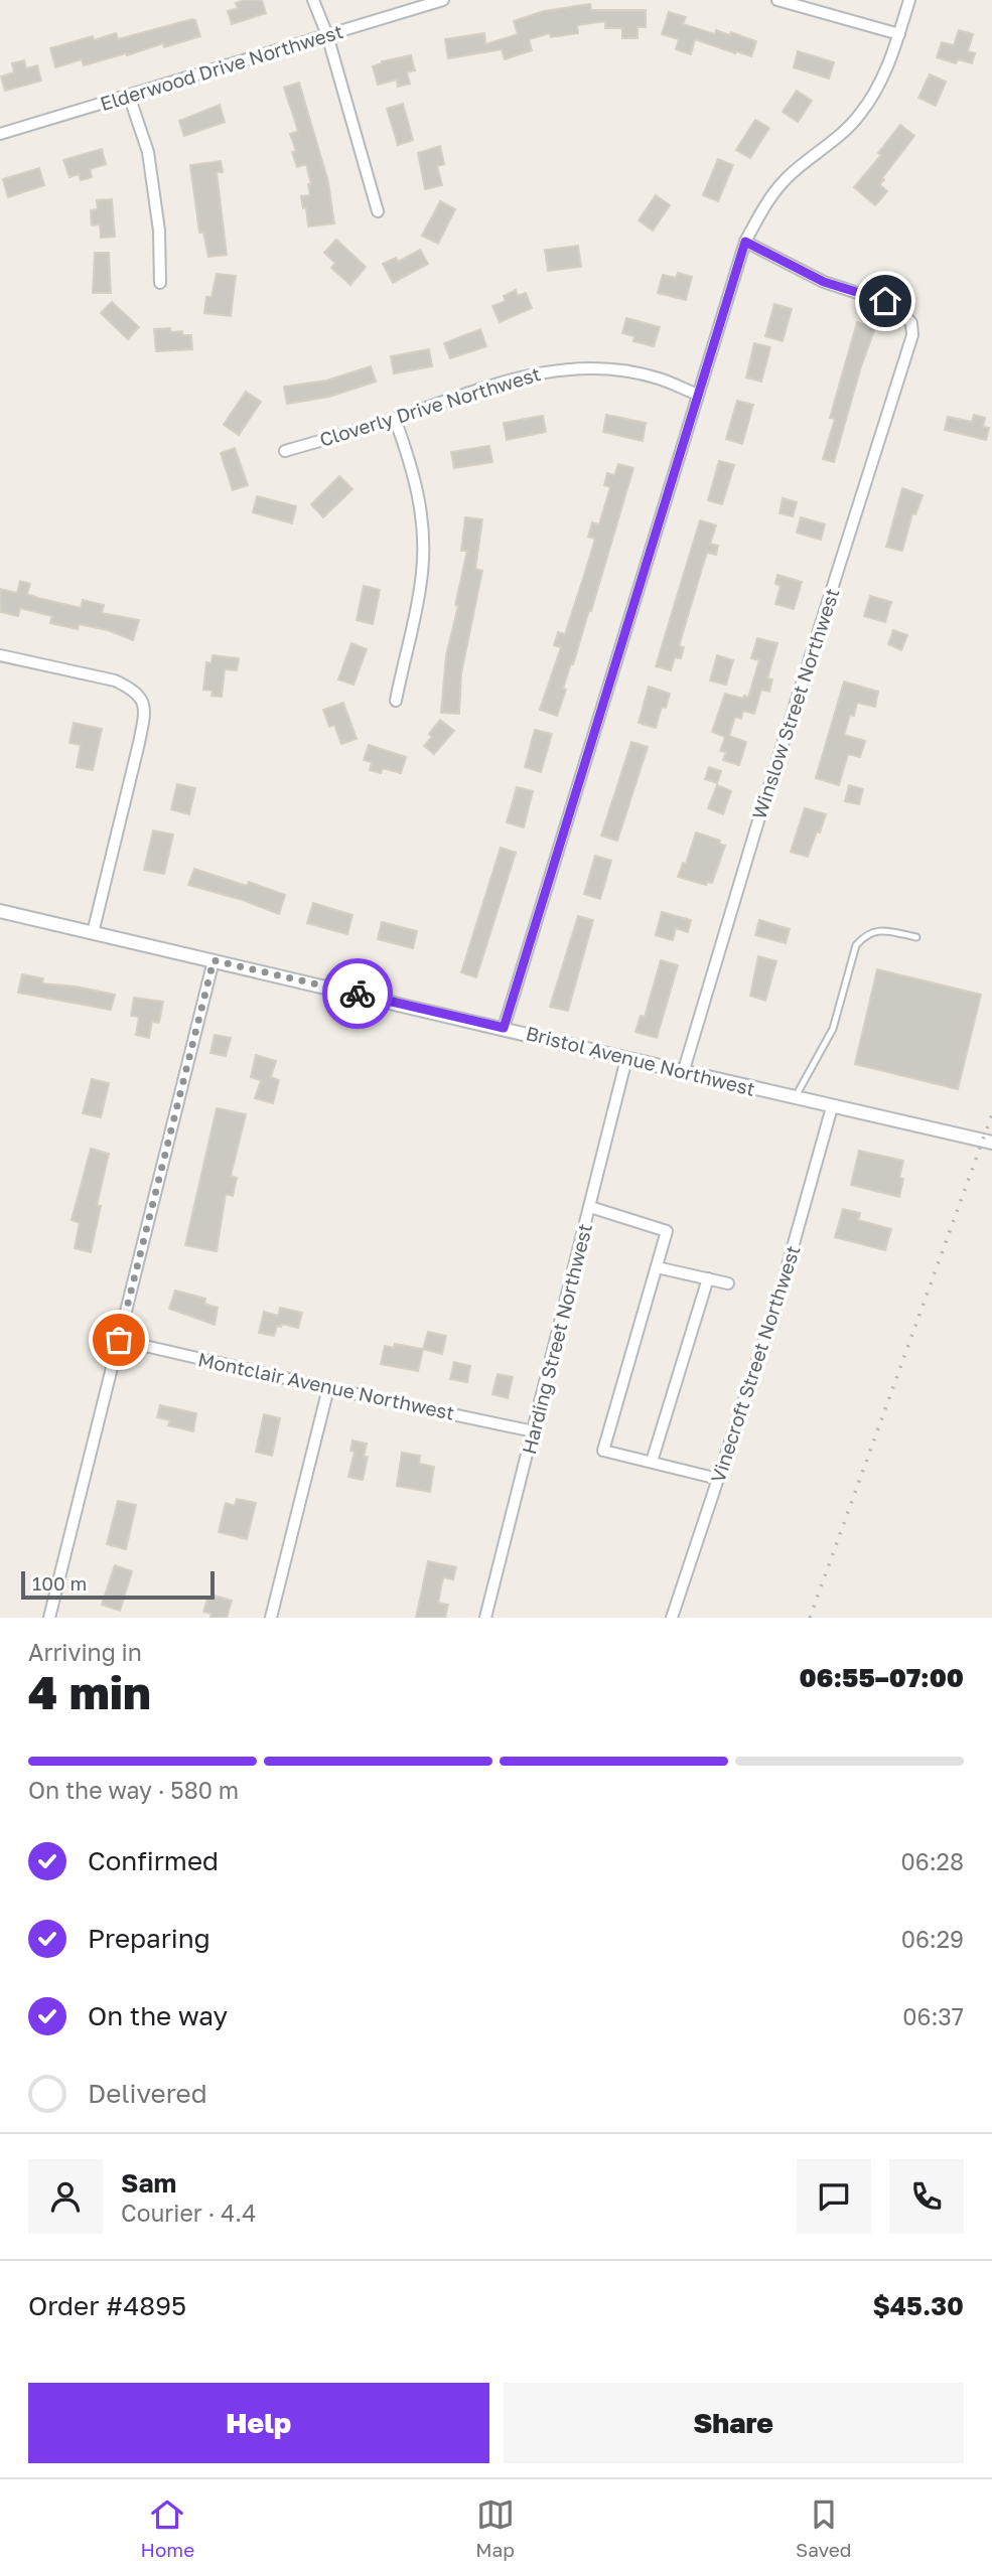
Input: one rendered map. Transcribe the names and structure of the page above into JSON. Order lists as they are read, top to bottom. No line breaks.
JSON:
{"streets":{"street":["Elderwood Drive Northwest","Cloverly Drive Northwest","Winslow Street Northwest","Bristol Avenue Northwest","Harding Street Northwest","Vinecroft Street Northwest","Montclair Avenue Northwest"]},"crossings":[["Winslow Street Northwest","Bristol Avenue Northwest"],["Bristol Avenue Northwest","Harding Street Northwest"],["Bristol Avenue Northwest","Vinecroft Street Northwest"],["Harding Street Northwest","Montclair Avenue Northwest"]],"scale_bar":"100 m","page":{"scale":"100 m","heading":["4 min","Arriving in","06:55–07:00"],"panel":["Sam","Courier · 4.4","Order #4895","$45.30"],"bar":"On the way · 580 m","list":[["Confirmed","06:28"],["Preparing","06:29"],["On the way","06:37"],"Delivered"],"buttons":["Help","Share"],"tabs":["Home","Map","Saved"]}}
